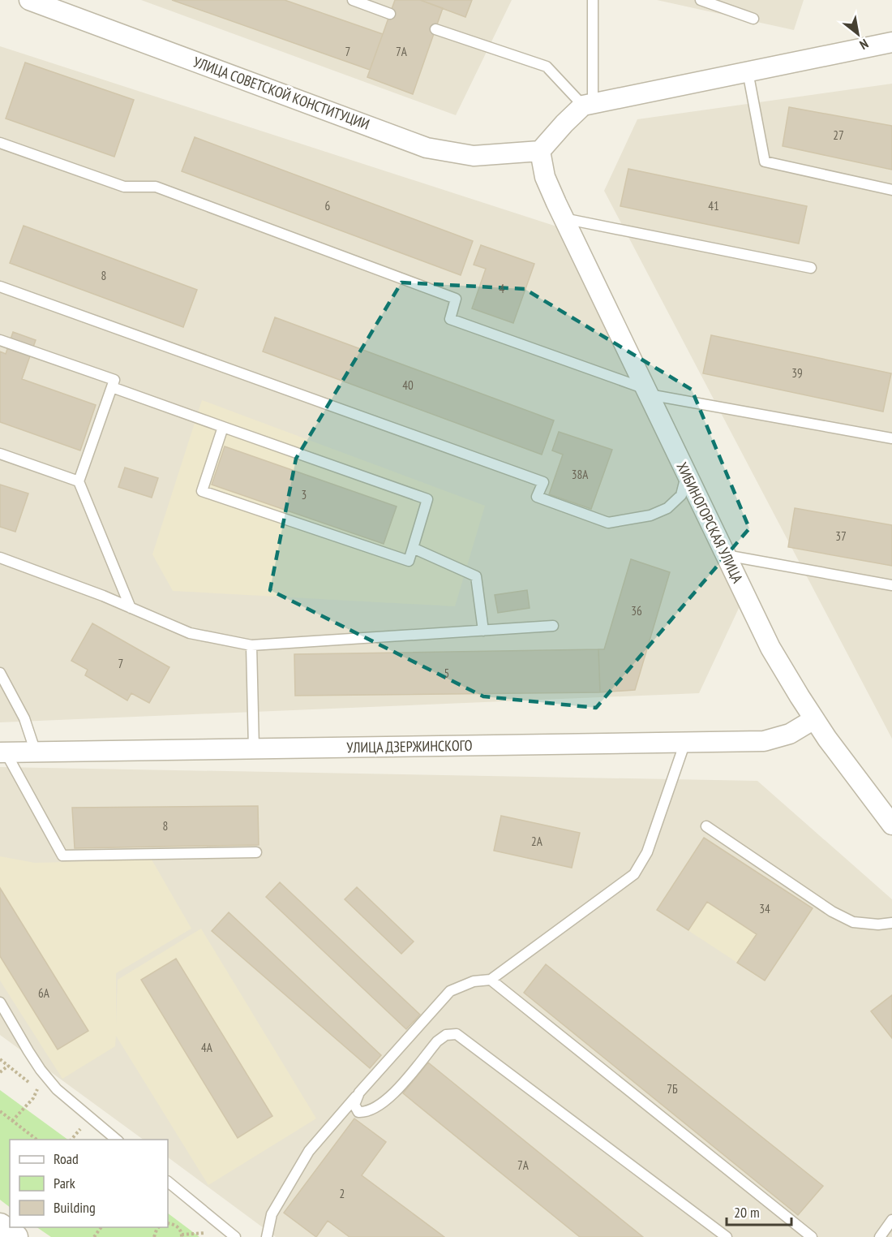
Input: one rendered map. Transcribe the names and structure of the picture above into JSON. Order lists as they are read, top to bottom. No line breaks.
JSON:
{"streets":{"street":["УЛИЦА СОВЕТСКОЙ КОНСТИТУЦИИ","ХИБИНОГОРСКАЯ УЛИЦА","УЛИЦА ДЗЕРЖИНСКОГО"]},"crossings":[["УЛИЦА СОВЕТСКОЙ КОНСТИТУЦИИ","ХИБИНОГОРСКАЯ УЛИЦА"],["ХИБИНОГОРСКАЯ УЛИЦА","УЛИЦА ДЗЕРЖИНСКОГО"]],"house_numbers":["7","7А","27","6","41","8","4","39","40","38А","3","37","36","7","5","8","2А","34","6А","4А","7Б","7А","2"],"legend":["Road","Park","Building"],"scale_bar":"20 m","north":"bottom right"}
